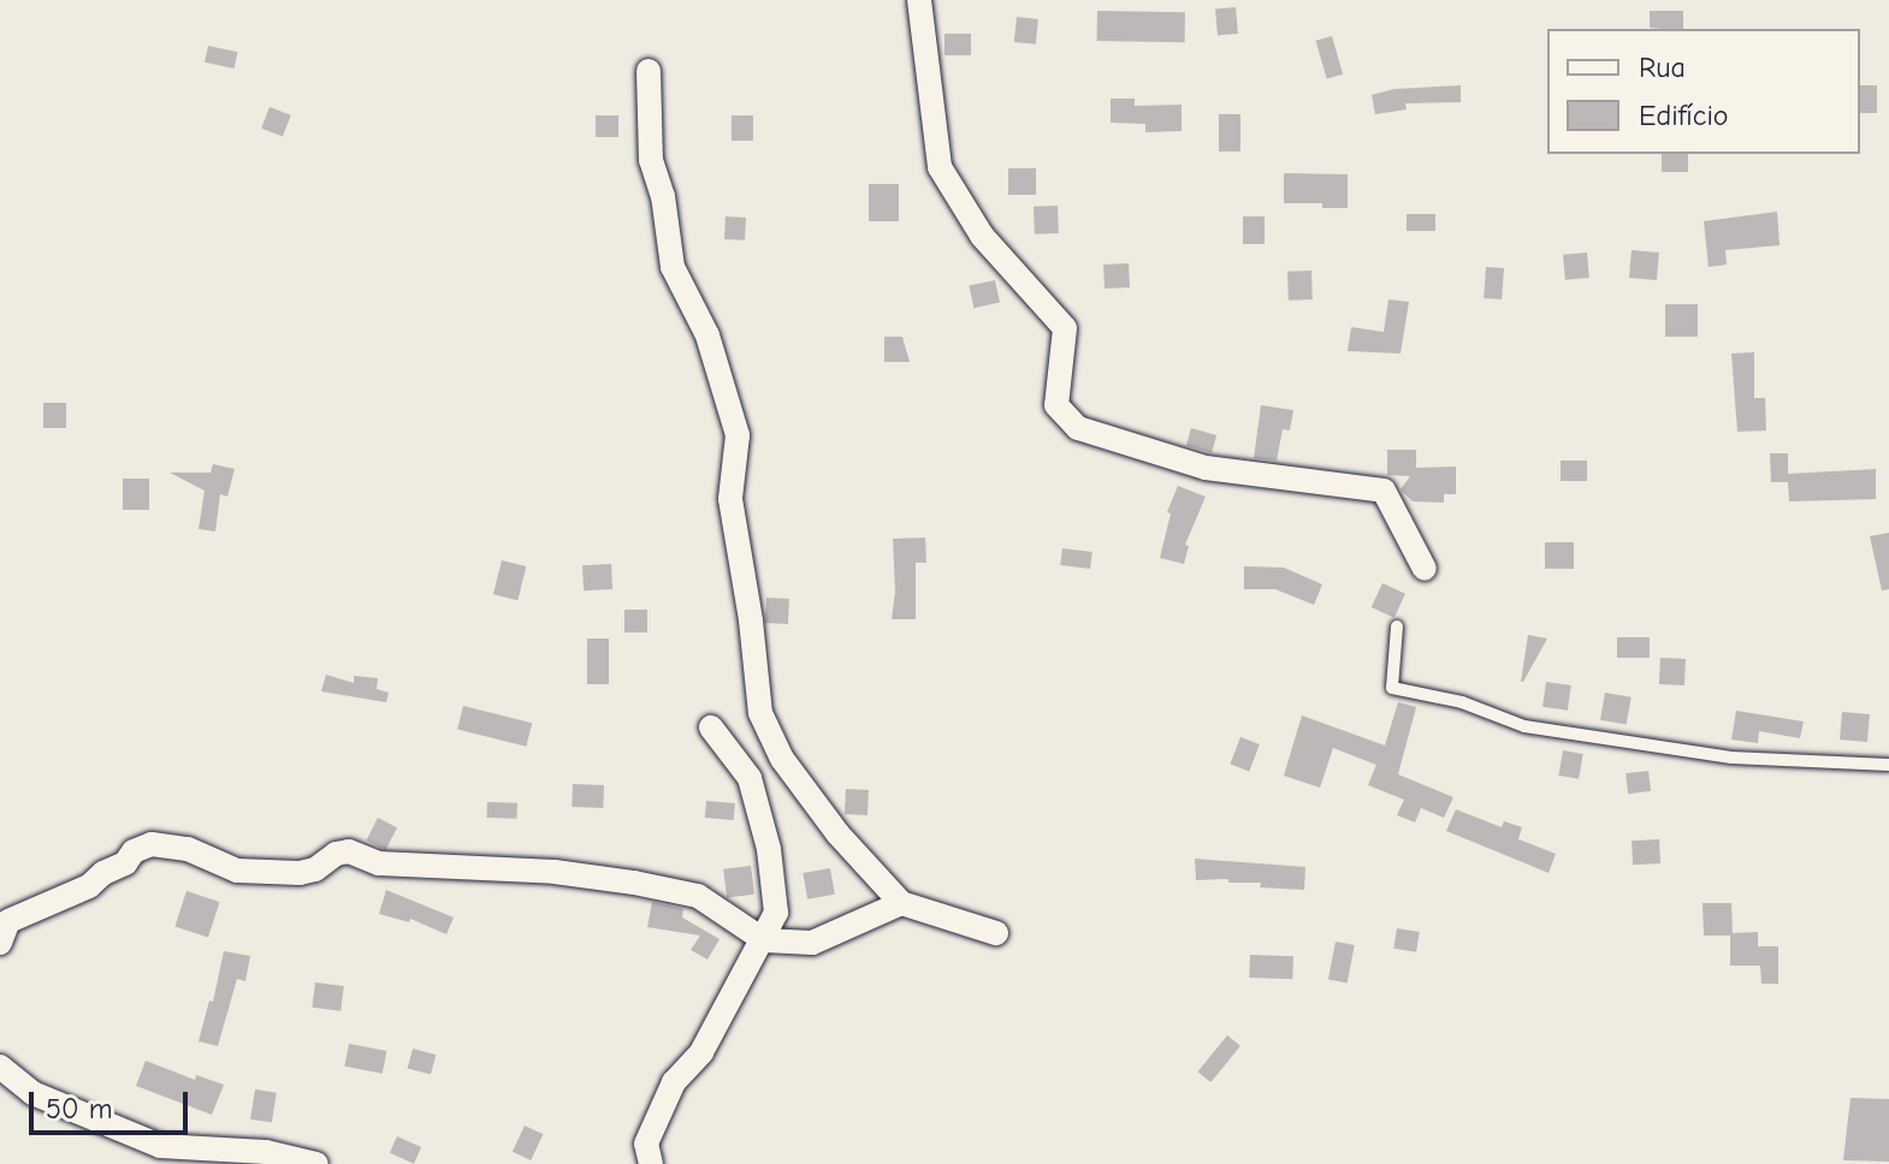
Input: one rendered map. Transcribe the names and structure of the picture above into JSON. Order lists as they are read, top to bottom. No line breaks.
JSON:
{"legend":["Rua","Edifício"],"scale_bar":"50 m"}
